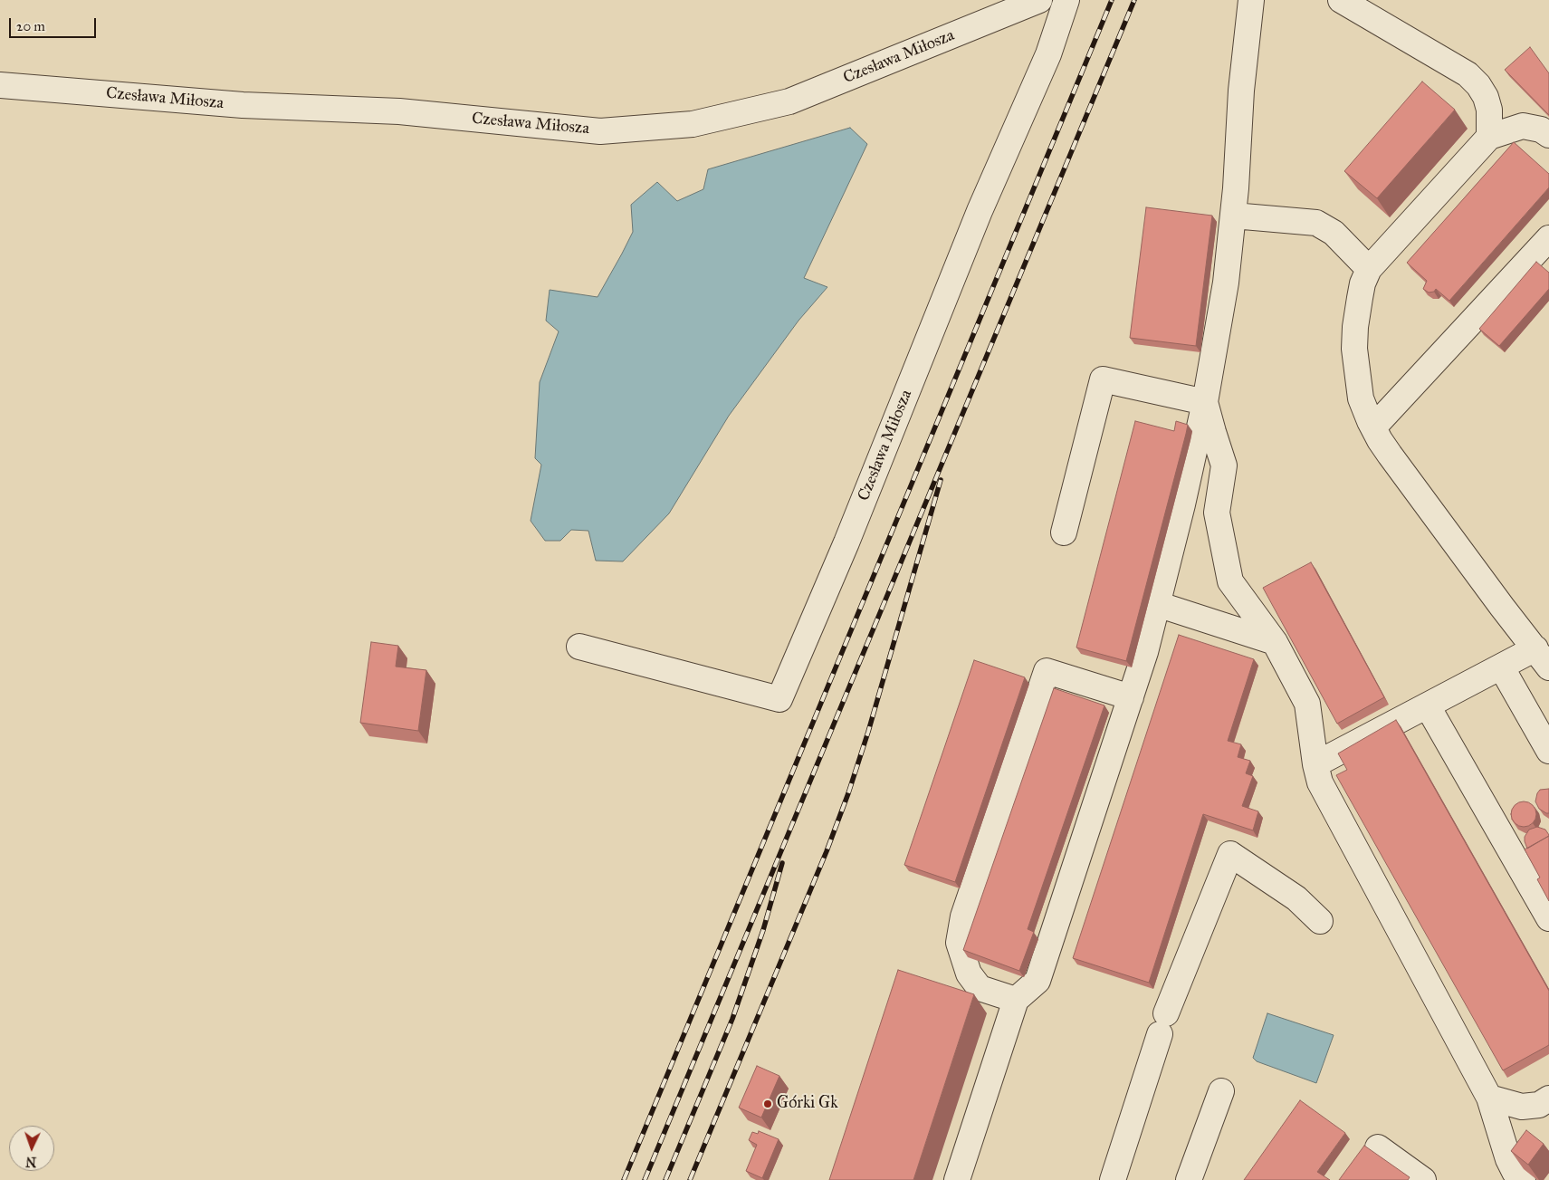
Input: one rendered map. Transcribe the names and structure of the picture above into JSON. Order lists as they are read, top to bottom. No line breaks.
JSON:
{"streets":{"street":["Czesława Miłosza"]},"places":["Górki Gk"],"scale_bar":"20 m","north":"bottom"}
